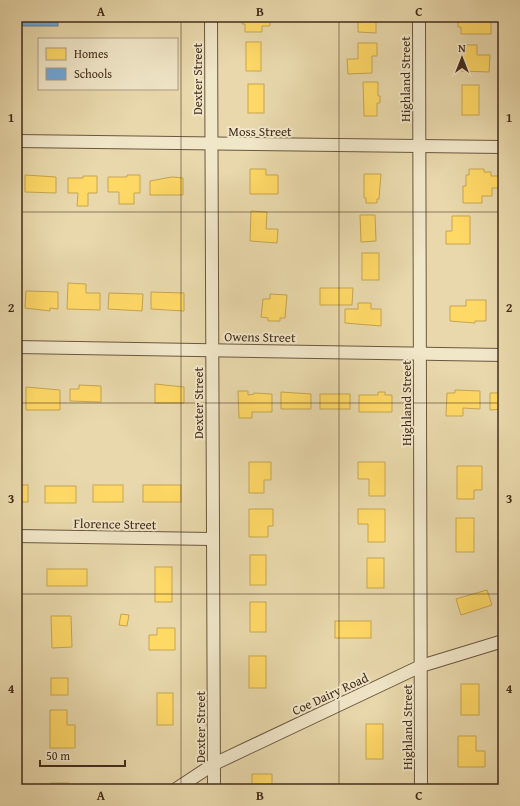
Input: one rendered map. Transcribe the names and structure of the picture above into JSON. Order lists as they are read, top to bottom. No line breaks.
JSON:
{"streets":{"street":["Dexter Street","Highland Street","Moss Street","Owens Street","Florence Street","Coe Dairy Road"]},"crossings":[["Dexter Street","Moss Street"],["Dexter Street","Owens Street"],["Dexter Street","Florence Street"],["Dexter Street","Coe Dairy Road"],["Highland Street","Moss Street"],["Highland Street","Owens Street"],["Highland Street","Coe Dairy Road"]],"legend":["Homes","Schools"],"scale_bar":"50 m","north":"top","grid":{"columns":["A","B","C"],"rows":["1","2","3","4"]}}
